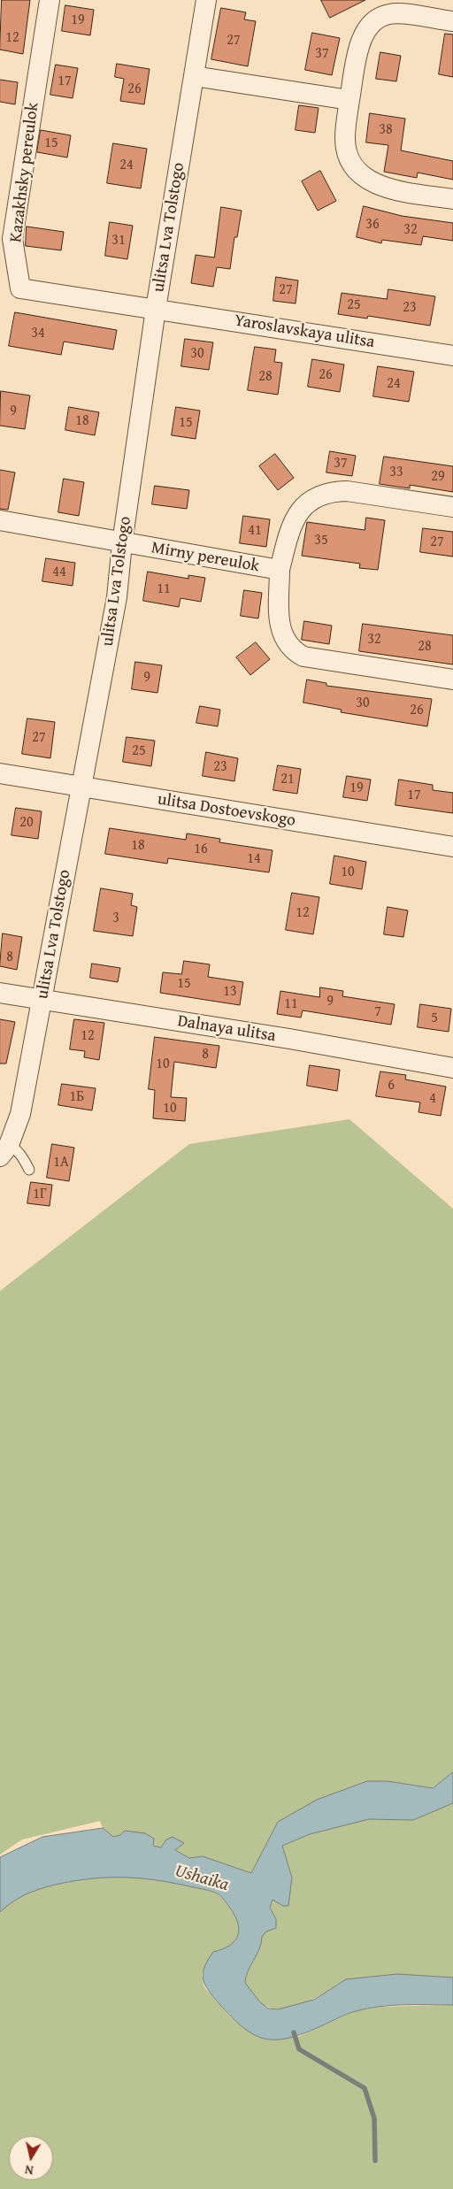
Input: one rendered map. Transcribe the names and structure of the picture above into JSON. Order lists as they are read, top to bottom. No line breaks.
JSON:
{"streets":{"street":["Kazakhsky pereulok","ulitsa Lva Tolstogo","Yaroslavskaya ulitsa","Mirny pereulok","ulitsa Dostoevskogo","Dalnaya ulitsa"]},"crossings":[["Kazakhsky pereulok","ulitsa Lva Tolstogo"],["Kazakhsky pereulok","Yaroslavskaya ulitsa"],["ulitsa Lva Tolstogo","Yaroslavskaya ulitsa"],["ulitsa Lva Tolstogo","Mirny pereulok"],["ulitsa Lva Tolstogo","ulitsa Dostoevskogo"],["ulitsa Lva Tolstogo","Dalnaya ulitsa"]],"water":["Ushaika"],"house_numbers":["19","12","27","37","17","26","38","15","24","36","32","31","27","25","23","34","30","26","28","24","9","18","15","37","33","29","41","35","27","44","11","32","28","9","30","26","27","25","23","21","19","17","20","18","16","14","10","12","3","8","15","13","9","11","7","5","12","8","10","6","1Б","4","10","1А","1Г"],"north":"bottom"}
